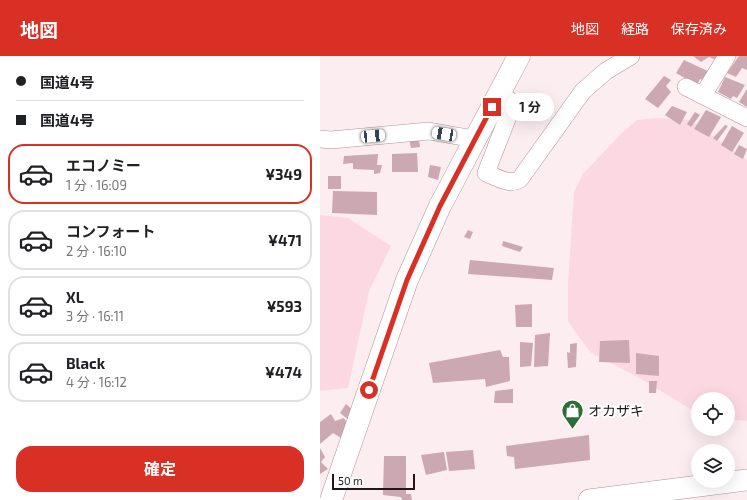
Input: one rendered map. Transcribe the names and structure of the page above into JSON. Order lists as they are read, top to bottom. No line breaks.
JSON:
{"places":{"shop":["オカザキ"]},"scale_bar":"50 m","page":{"header":"地図","nav":["地図","経路","保存済み"],"banner":["国道4号","国道4号"],"bubble":"1 分","list":[{"name":"エコノミー","note":"1 分 · 16:09","value":"¥349"},{"name":"コンフォート","note":"2 分 · 16:10","value":"¥471"},{"name":"XL","note":"3 分 · 16:11","value":"¥593"},{"name":"Black","note":"4 分 · 16:12","value":"¥474"}],"buttons":"確定","scale":"50 m"}}
